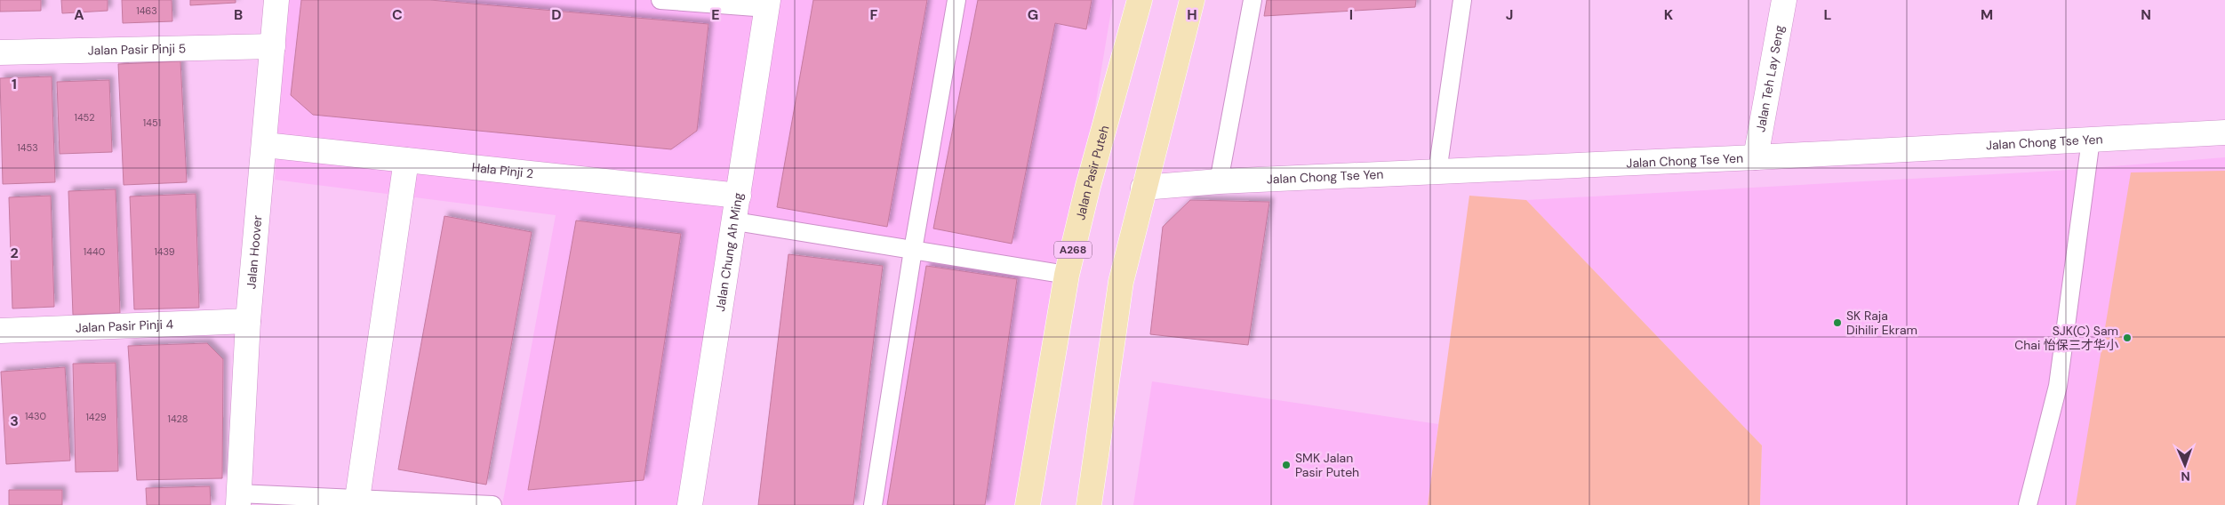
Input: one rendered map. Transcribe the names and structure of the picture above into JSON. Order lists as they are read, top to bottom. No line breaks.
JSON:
{"streets":{"main road":["Jalan Pasir Puteh","A268"],"street":["Jalan Pasir Pinji 5","Jalan Teh Lay Seng","Jalan Chong Tse Yen","Hala Pinji 2","Jalan Hoover","Jalan Chung Ah Ming","Jalan Pasir Pinji 4"]},"crossings":[["Jalan Pasir Pinji 5","Jalan Hoover"],["Jalan Teh Lay Seng","Jalan Chong Tse Yen"],["Hala Pinji 2","Jalan Hoover"],["Hala Pinji 2","Jalan Chung Ah Ming"],["Jalan Hoover","Jalan Pasir Pinji 4"]],"places":["SK Raja Dihilir Ekram","SJK(C) Sam Chai 怡保三才华小","SMK Jalan Pasir Puteh"],"house_numbers":["1463","1452","1451","1453","1440","1439","1430","1429","1428"],"north":"bottom","grid":{"columns":["A","B","C","D","E","F","G","H","I","J","K","L","M","N"],"rows":["1","2","3"]}}
